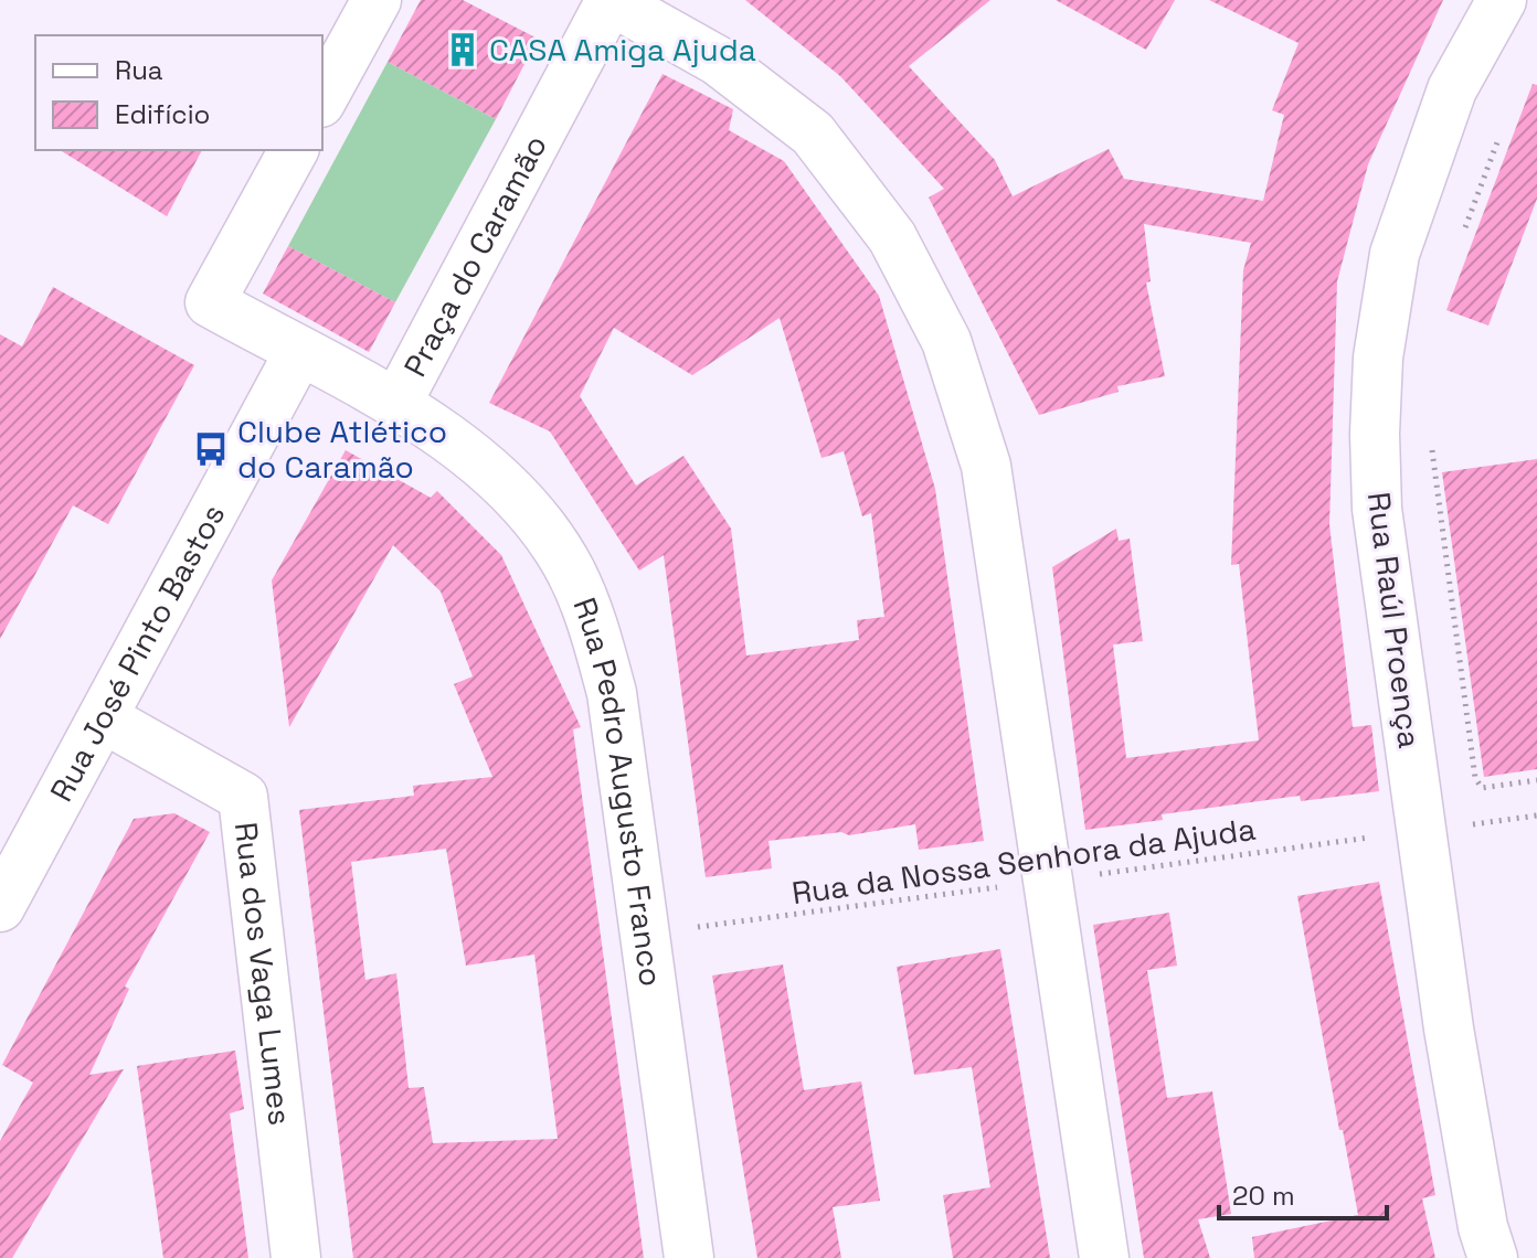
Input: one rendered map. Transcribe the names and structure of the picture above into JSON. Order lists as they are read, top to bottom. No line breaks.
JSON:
{"streets":{"street":["Praça do Caramão","Rua Raúl Proença","Rua José Pinto Bastos","Rua Pedro Augusto Franco","Rua dos Vaga Lumes"],"path":["Rua da Nossa Senhora da Ajuda"]},"crossings":[["Praça do Caramão","Rua José Pinto Bastos"],["Praça do Caramão","Rua Pedro Augusto Franco"],["Rua José Pinto Bastos","Rua dos Vaga Lumes"]],"places":{"building":["CASA Amiga Ajuda"],"bus stop":["Clube Atlético do Caramão"]},"legend":["Rua","Edifício"],"scale_bar":"20 m"}
